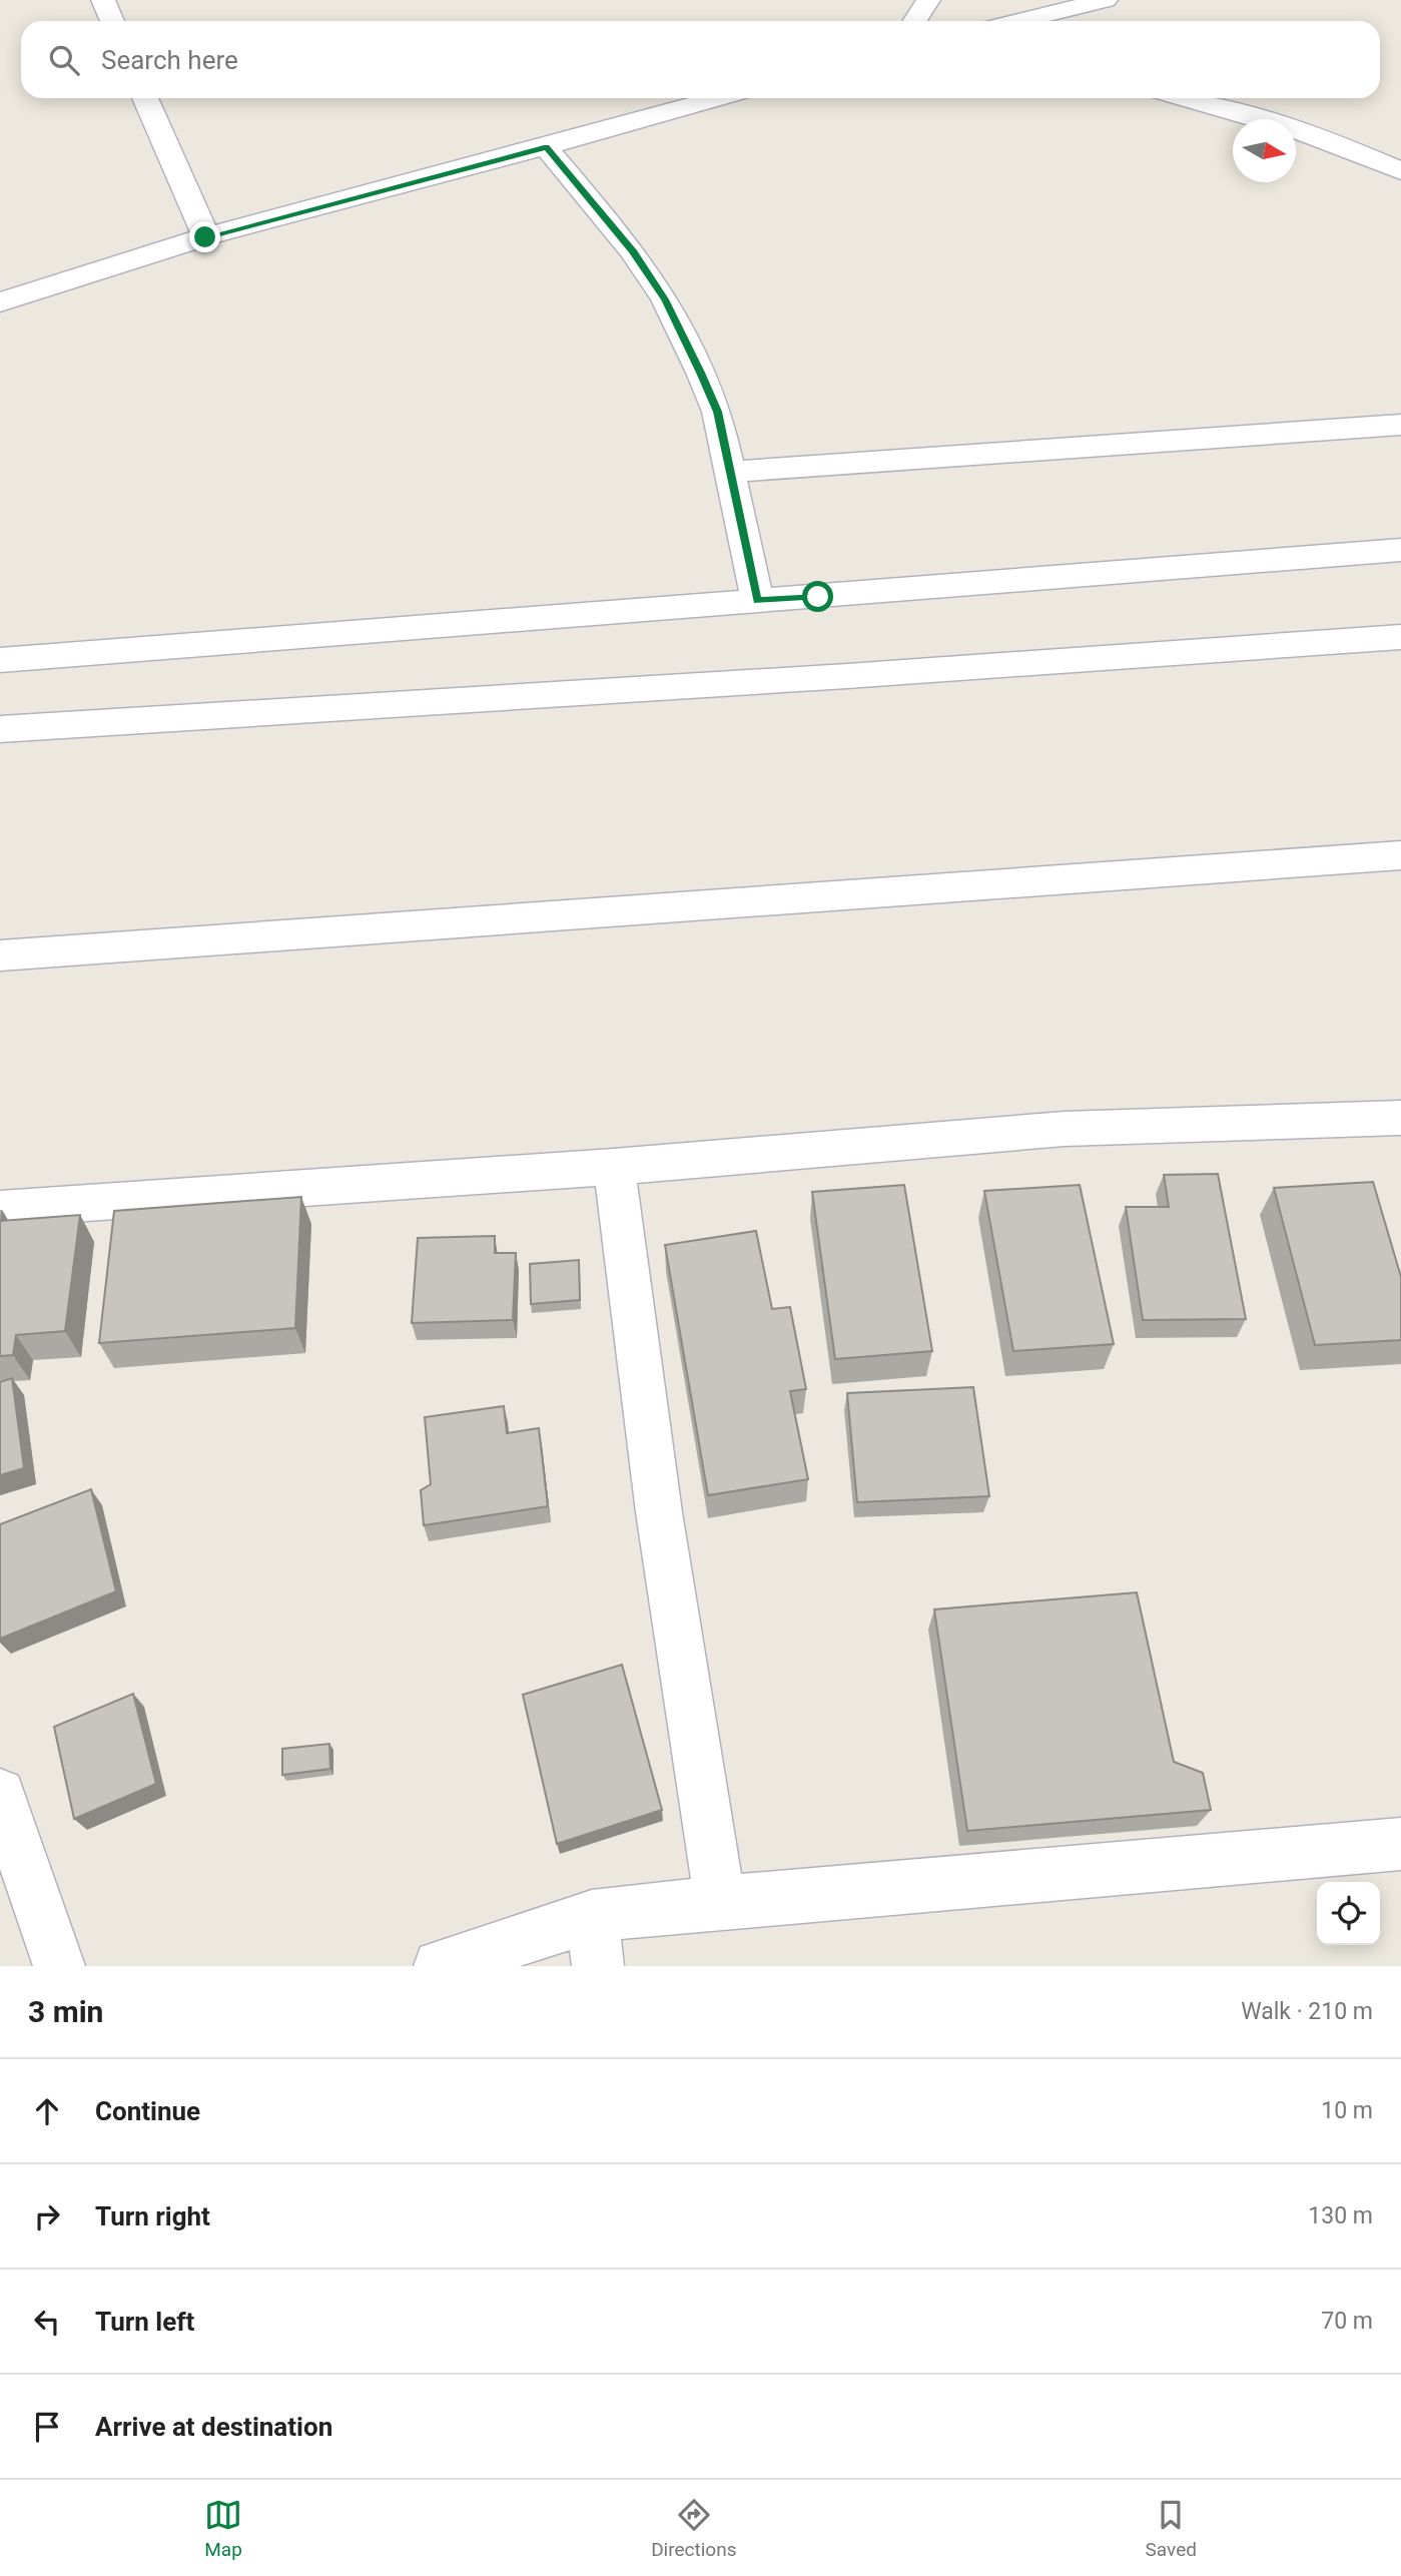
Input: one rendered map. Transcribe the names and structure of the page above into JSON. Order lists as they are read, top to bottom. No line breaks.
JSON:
{"north":"right","page":{"search":"Search here","heading":["3 min","Walk · 210 m"],"list":[["Continue","10 m"],["Turn right","130 m"],["Turn left","70 m"],"Arrive at destination"],"nav":["Map","Directions","Saved"]}}
